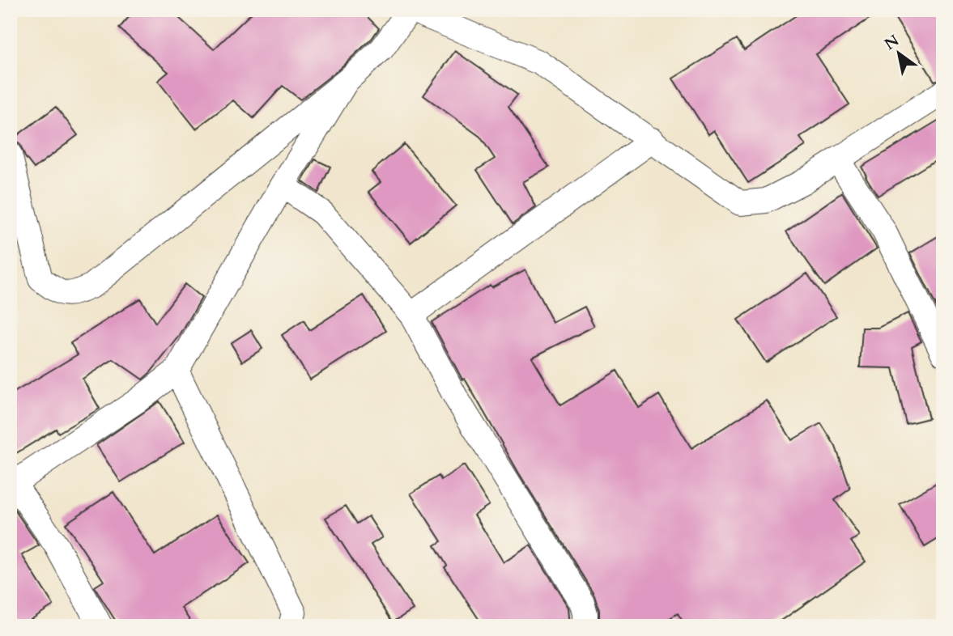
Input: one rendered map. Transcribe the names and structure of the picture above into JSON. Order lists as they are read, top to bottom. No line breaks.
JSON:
{"north":"top left"}
